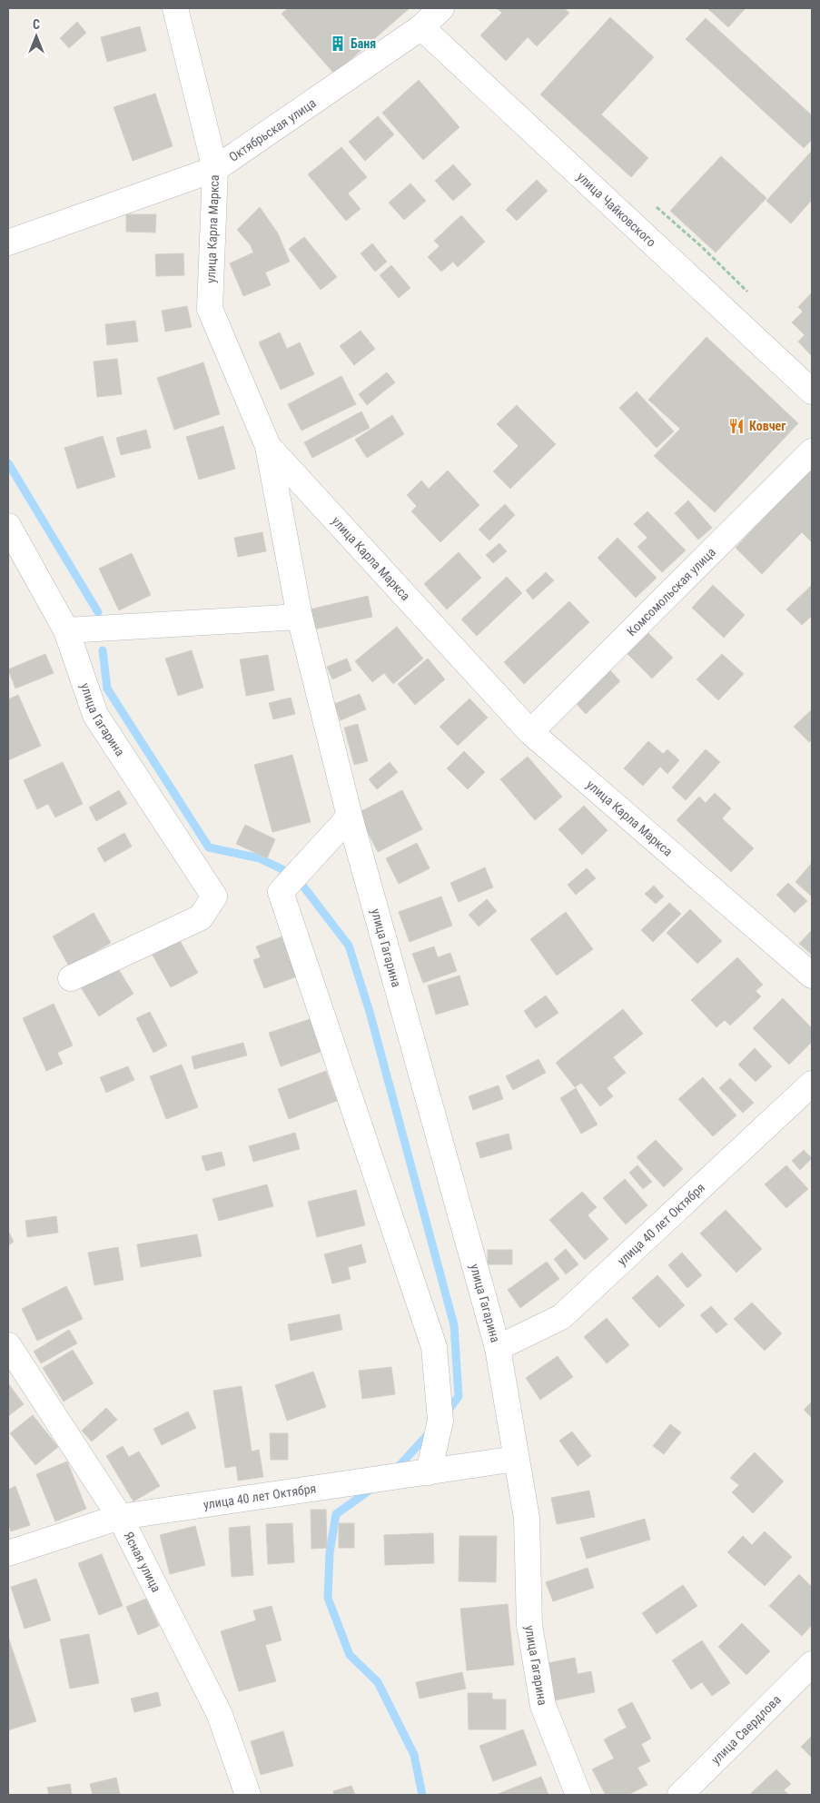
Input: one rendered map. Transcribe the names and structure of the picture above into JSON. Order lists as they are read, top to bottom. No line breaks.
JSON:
{"streets":{"street":["Октябрьская улица","улица Чайковского","улица Карла Маркса","Комсомольская улица","улица Гагарина","улица 40 лет Октября","Ясная улица","улица Свердлова"]},"crossings":[["Октябрьская улица","улица Чайковского"],["Октябрьская улица","улица Карла Маркса"],["улица Карла Маркса","Комсомольская улица"],["улица Карла Маркса","улица Гагарина"],["улица Гагарина","улица 40 лет Октября"],["улица 40 лет Октября","Ясная улица"]],"places":{"building":["Баня"],"restaurant":["Ковчег"]},"north":"top"}
